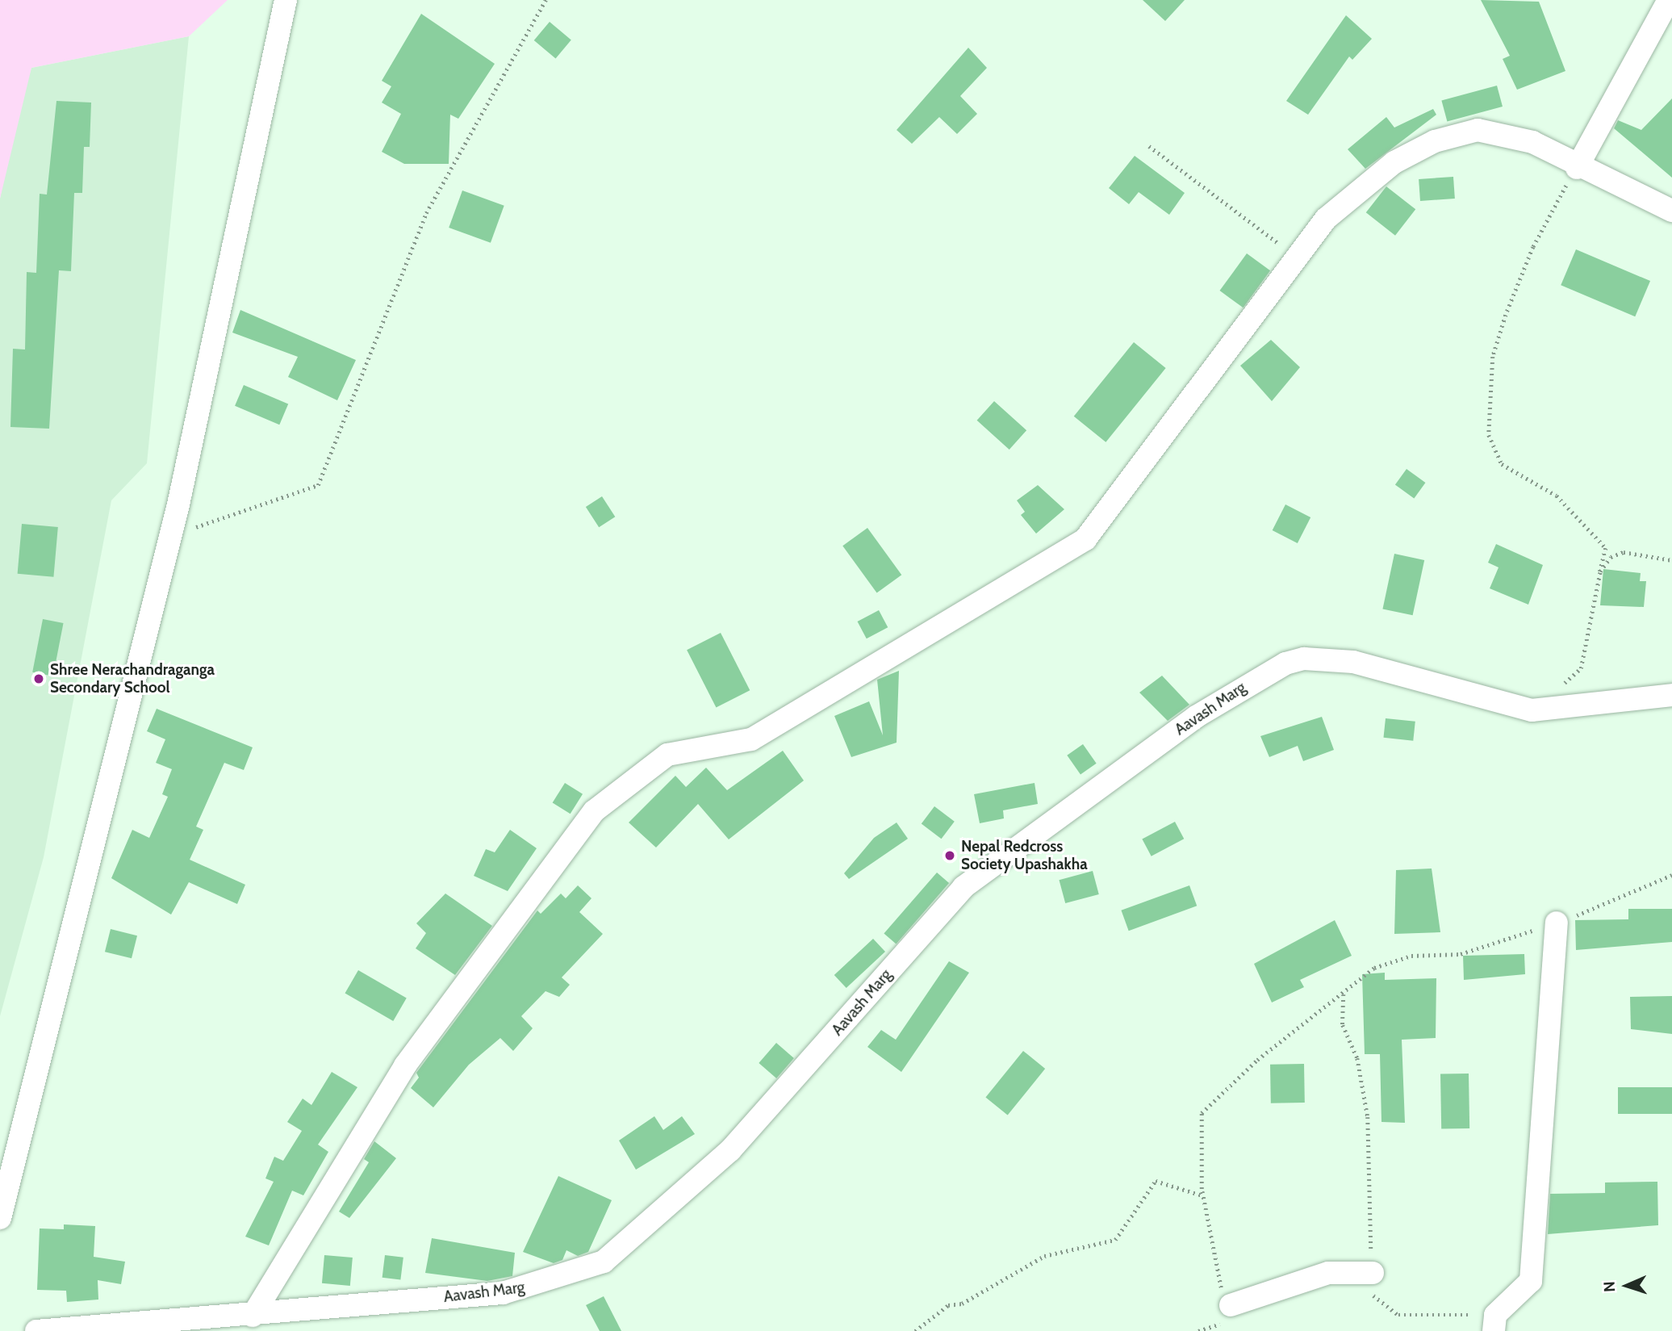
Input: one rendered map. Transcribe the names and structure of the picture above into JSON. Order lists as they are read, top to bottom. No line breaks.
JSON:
{"streets":{"street":["Aavash Marg"]},"places":["Shree Nerachandraganga Secondary School","Nepal Redcross Society Upashakha"],"north":"left"}
